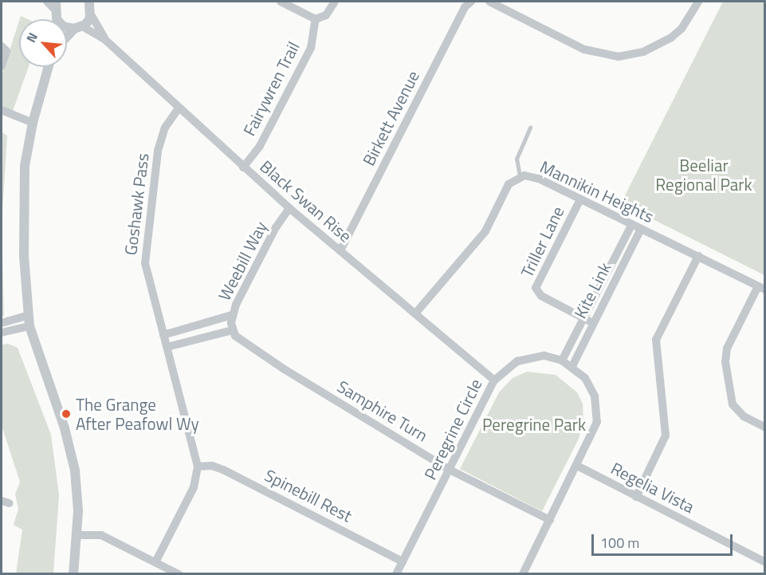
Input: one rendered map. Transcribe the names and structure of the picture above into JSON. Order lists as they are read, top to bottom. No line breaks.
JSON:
{"streets":{"street":["Fairywren Trail","Birkett Avenue","Mannikin Heights","Black Swan Rise","Goshawk Pass","Triller Lane","Weebill Way","Kite Link","Samphire Turn","Peregrine Circle","Regelia Vista","Spinebill Rest"]},"crossings":[["Fairywren Trail","Black Swan Rise"],["Birkett Avenue","Black Swan Rise"],["Mannikin Heights","Black Swan Rise"],["Mannikin Heights","Triller Lane"],["Mannikin Heights","Kite Link"],["Black Swan Rise","Goshawk Pass"],["Black Swan Rise","Weebill Way"],["Black Swan Rise","Peregrine Circle"],["Goshawk Pass","Spinebill Rest"],["Triller Lane","Kite Link"],["Weebill Way","Samphire Turn"],["Kite Link","Peregrine Circle"],["Samphire Turn","Peregrine Circle"],["Peregrine Circle","Regelia Vista"],["Peregrine Circle","Spinebill Rest"]],"parks":["Beeliar Regional Park","Peregrine Park"],"places":["The Grange After Peafowl Wy"],"scale_bar":"100 m","north":"top left"}
